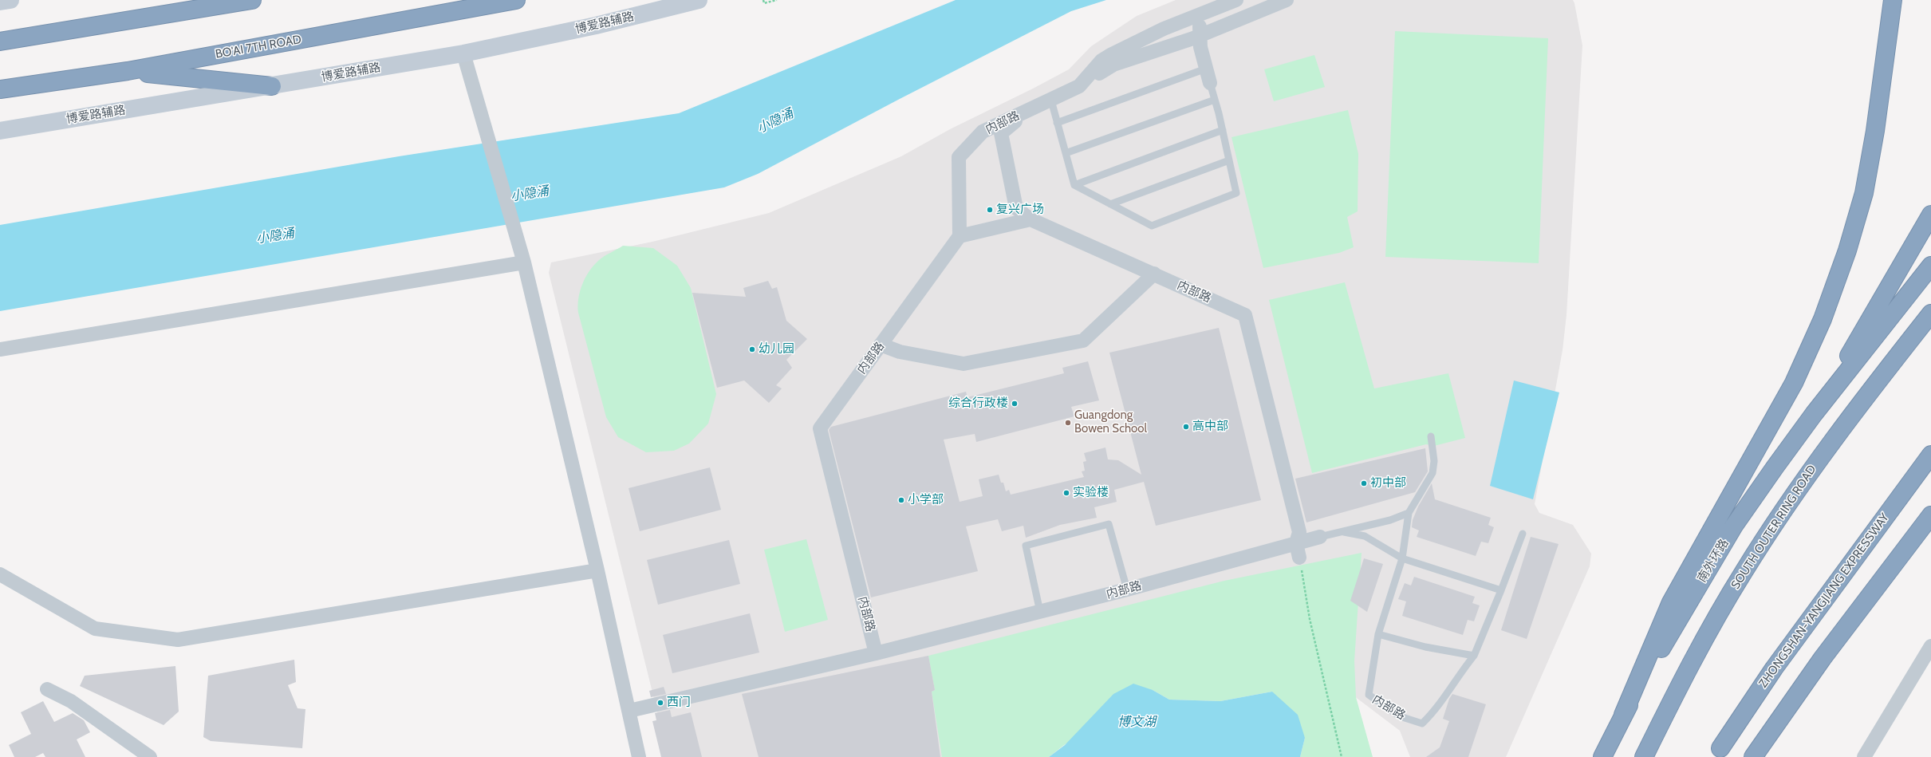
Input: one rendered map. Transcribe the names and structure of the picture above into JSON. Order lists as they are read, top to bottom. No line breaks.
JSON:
{"streets":{"highway":["BO'AI 7TH ROAD","SOUTH OUTER RING ROAD","南外环路","ZHONGSHAN-YANGJIANG EXPRESSWAY"],"street":["博爱路辅路","内部路"]},"water":["小隐涌","博文湖"],"places":["复兴广场","幼儿园","综合行政楼","Guangdong Bowen School","高中部","初中部","实验楼","小学部","西门"]}
